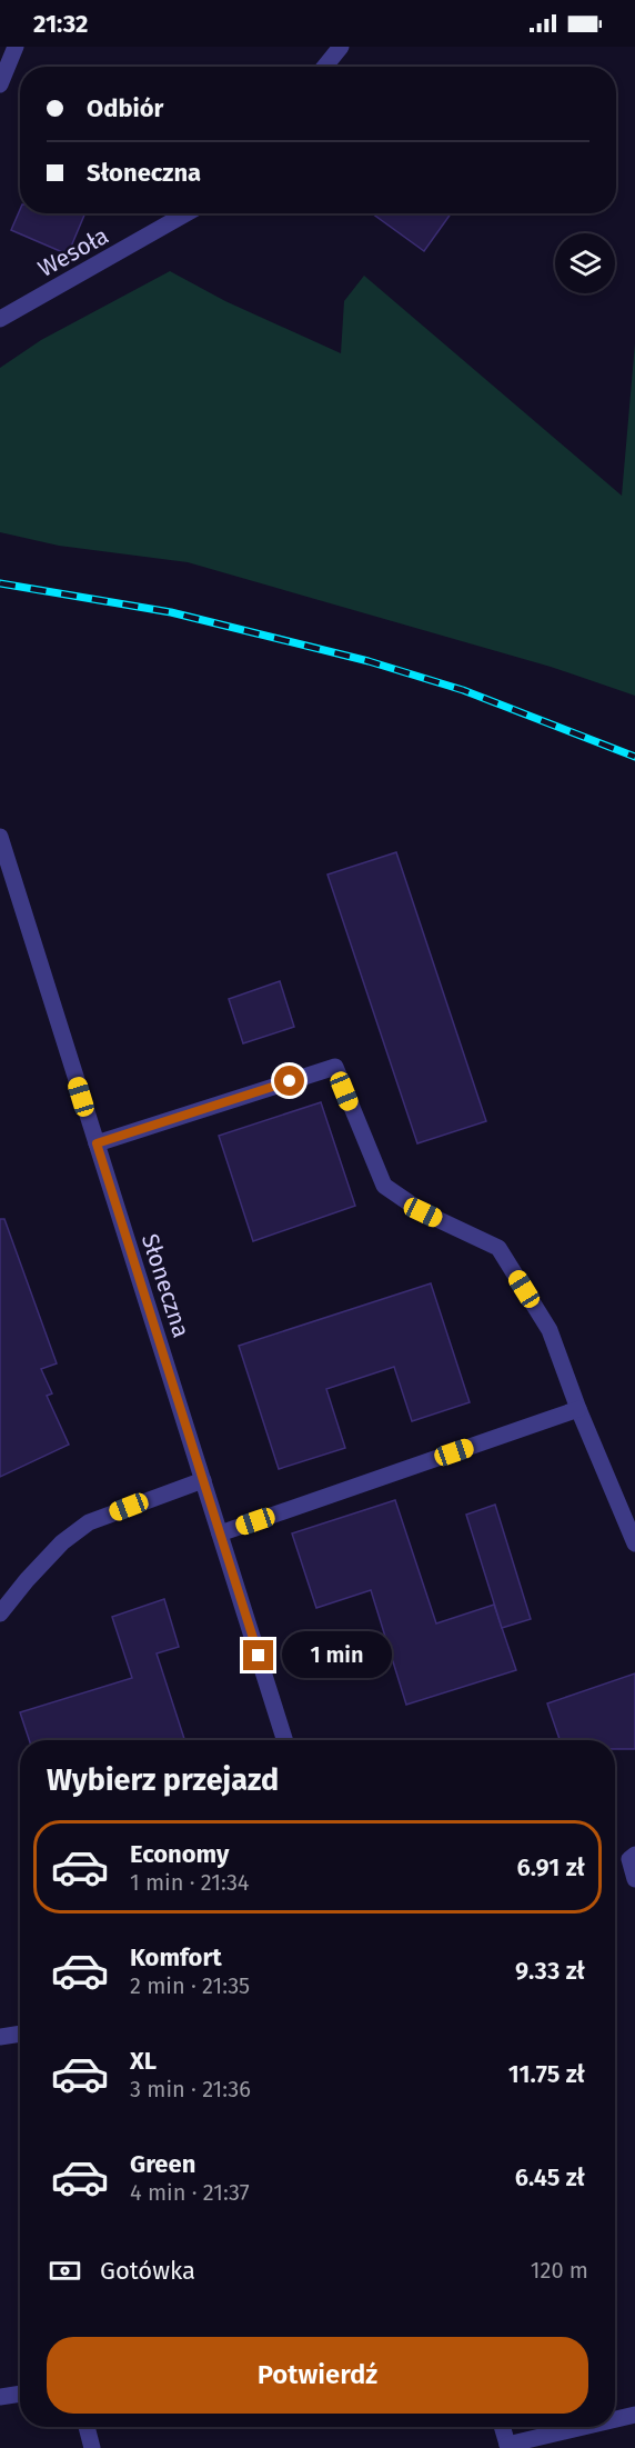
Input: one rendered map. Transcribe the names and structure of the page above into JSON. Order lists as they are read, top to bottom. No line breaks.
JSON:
{"streets":{"street":["Wesoła","Słoneczna"]},"page":{"status":"21:32","banner":["Odbiór","Słoneczna"],"bubble":"1 min","heading":"Wybierz przejazd","list":[{"name":"Economy","note":"1 min · 21:34","value":"6.91 zł"},{"name":"Komfort","note":"2 min · 21:35","value":"9.33 zł"},{"name":"XL","note":"3 min · 21:36","value":"11.75 zł"},{"name":"Green","note":"4 min · 21:37","value":"6.45 zł"}],"pay":["Gotówka","120 m"],"buttons":"Potwierdź"}}
